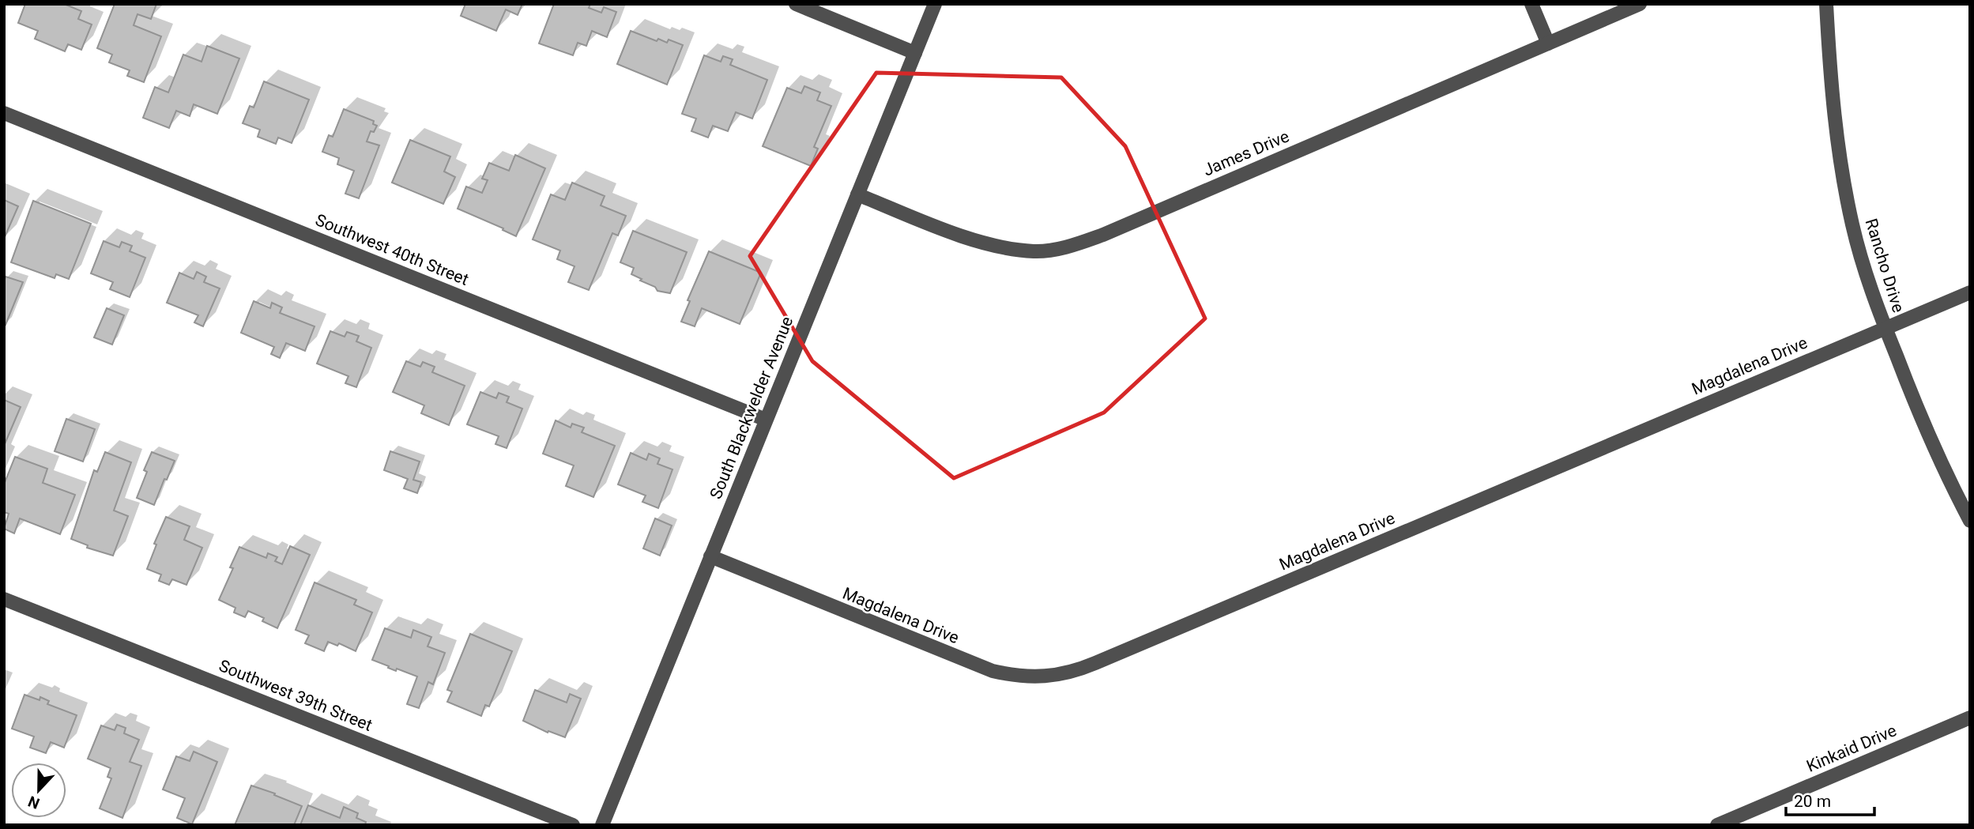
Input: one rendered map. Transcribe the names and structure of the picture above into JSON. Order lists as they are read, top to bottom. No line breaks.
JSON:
{"streets":{"street":["James Drive","Southwest 40th Street","Rancho Drive","Magdalena Drive","South Blackwelder Avenue","Southwest 39th Street","Kinkaid Drive"]},"crossings":[["James Drive","South Blackwelder Avenue"],["Southwest 40th Street","South Blackwelder Avenue"],["Rancho Drive","Magdalena Drive"],["Magdalena Drive","South Blackwelder Avenue"]],"scale_bar":"20 m","north":"bottom"}
